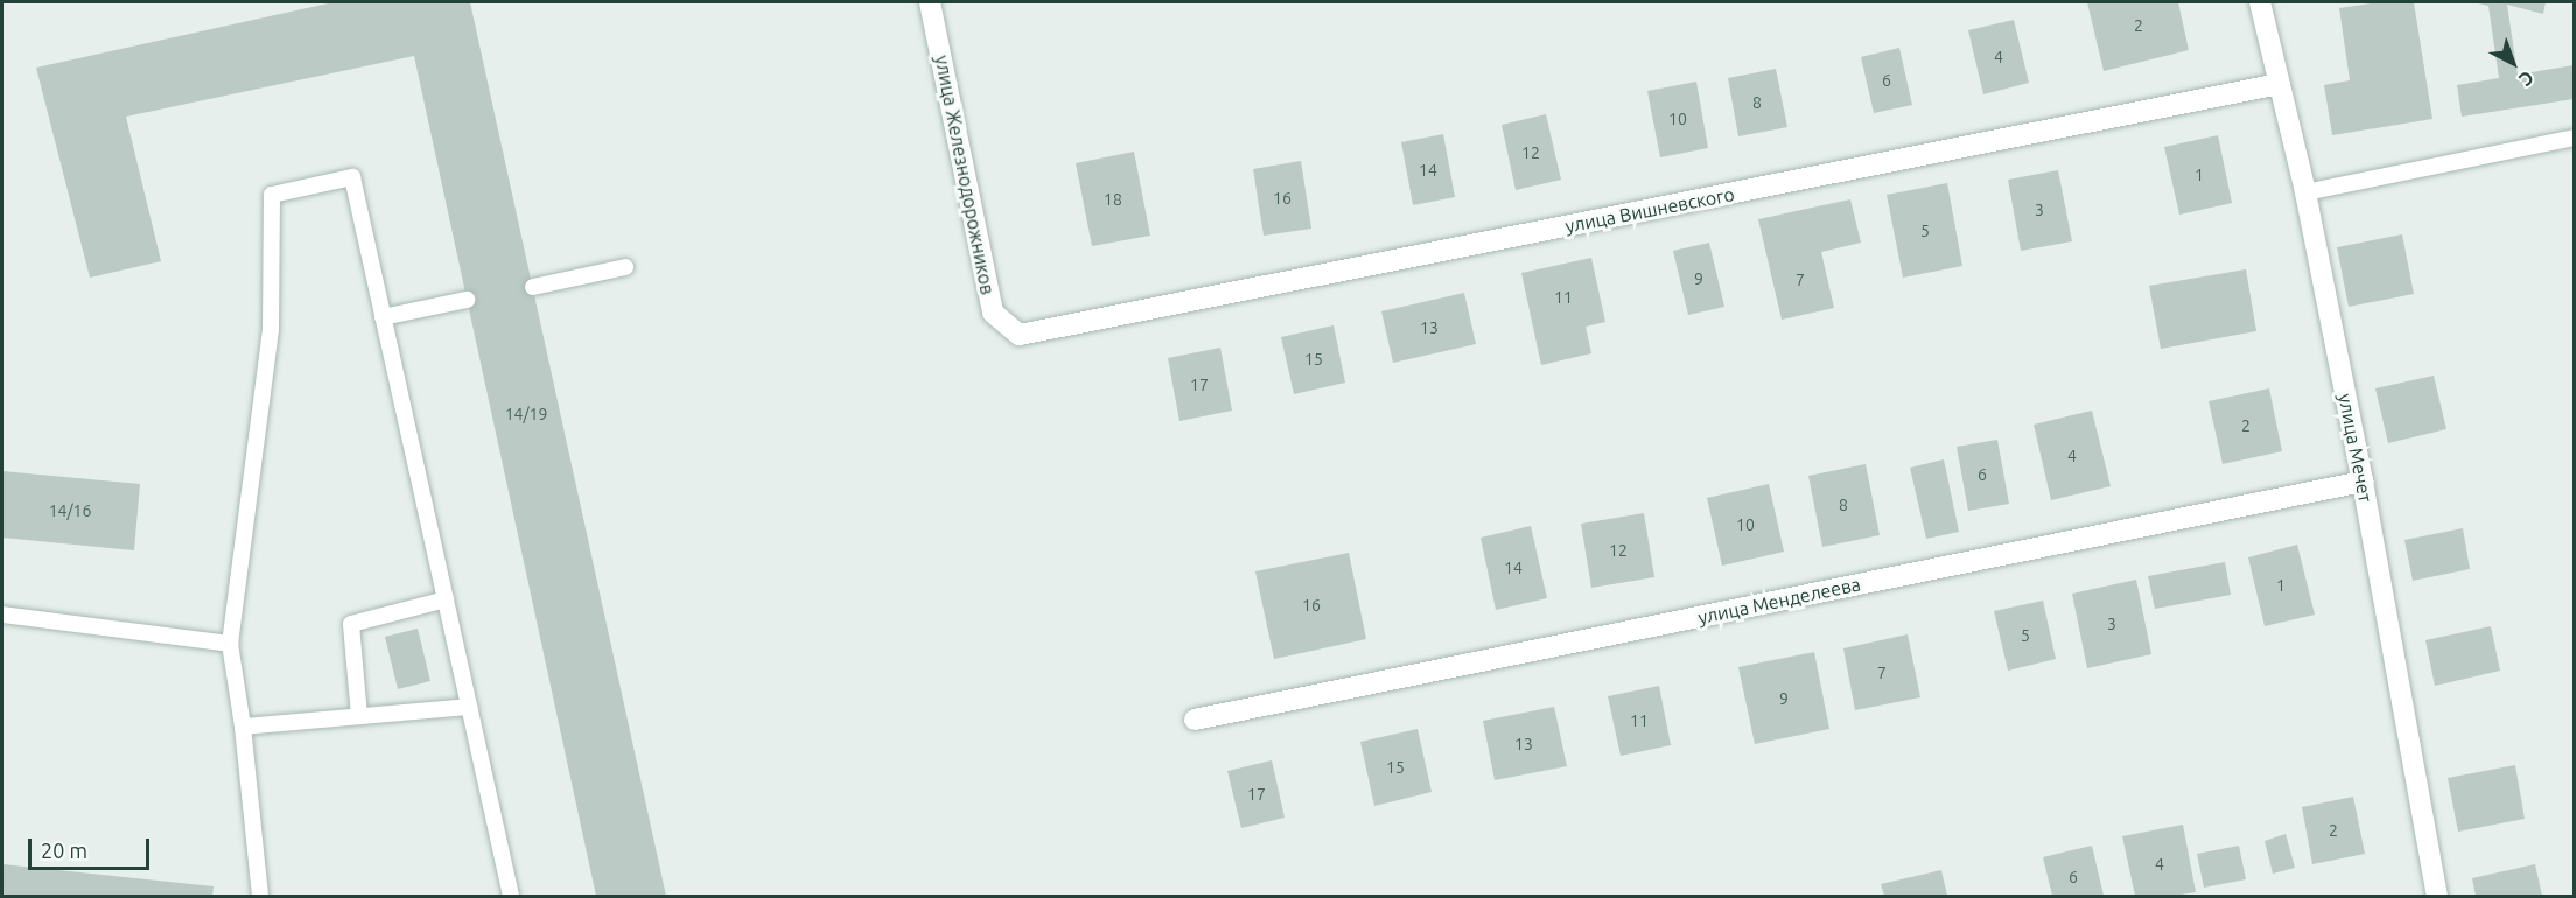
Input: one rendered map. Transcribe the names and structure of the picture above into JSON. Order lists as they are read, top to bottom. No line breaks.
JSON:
{"streets":{"street":["улица Железнодорожников","улица Вишневского","улица Мечет","улица Менделеева"]},"crossings":[["улица Железнодорожников","улица Вишневского"],["улица Вишневского","улица Мечет"],["улица Мечет","улица Менделеева"]],"house_numbers":["2","4","6","8","10","12","14","1","16","18","3","5","9","7","11","13","15","17","14/19","2","4","6","8","14/16","10","12","14","1","16","3","5","7","9","11","13","15","17","2","4","6"],"scale_bar":"20 m","north":"bottom right"}
